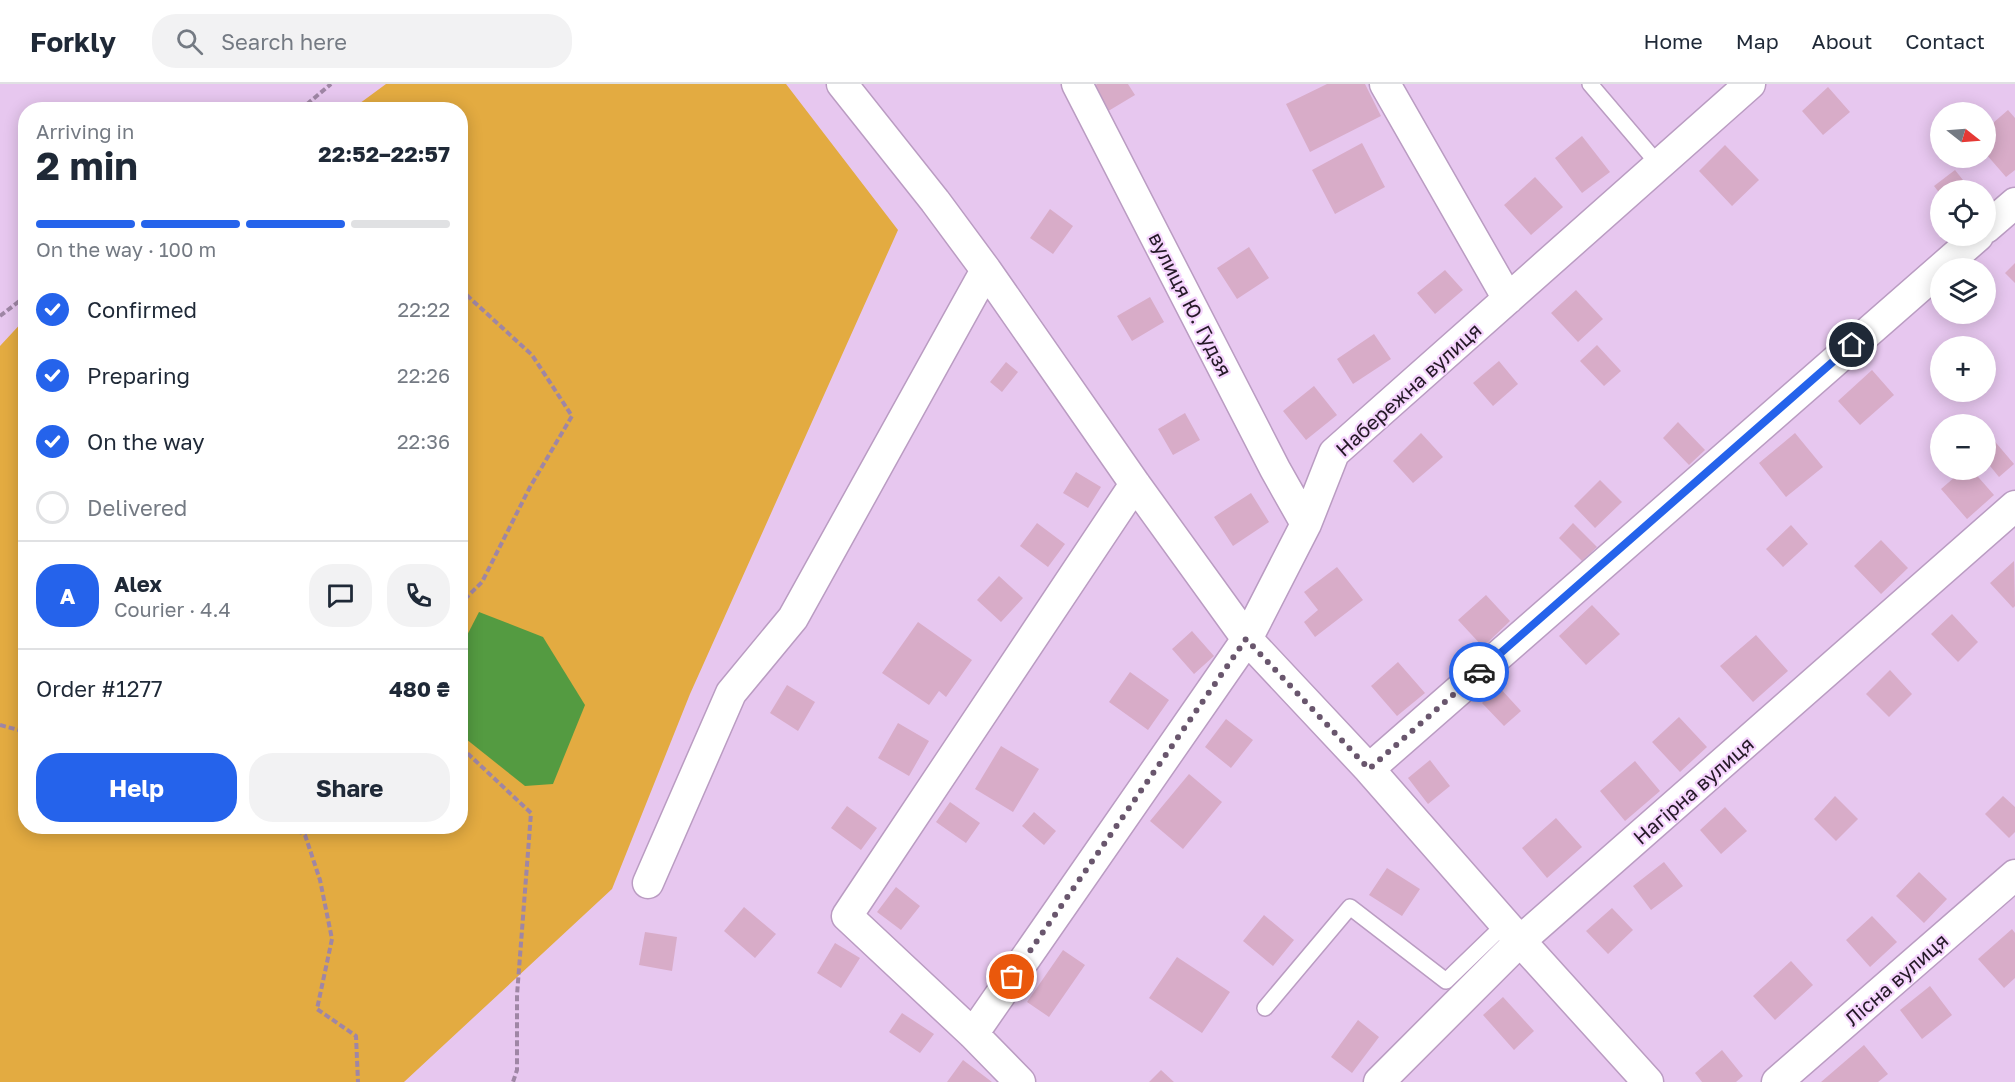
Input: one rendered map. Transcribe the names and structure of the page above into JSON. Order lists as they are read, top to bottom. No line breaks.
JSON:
{"streets":{"street":["вулиця Ю. Гудзя","Набережна вулиця","Нагірна вулиця","Лісна вулиця"]},"crossings":[["вулиця Ю. Гудзя","Набережна вулиця"]],"north":"right","page":{"header":"Forkly","search":"Search here","nav":["Home","Map","About","Contact"],"map_buttons":["+","−"],"heading":["2 min","Arriving in","22:52–22:57"],"panel":["Alex","Courier · 4.4","Order #1277","480 ₴"],"bar":"On the way · 100 m","list":[["Confirmed","22:22"],["Preparing","22:26"],["On the way","22:36"],"Delivered"],"round":"A","buttons":["Help","Share"]}}
